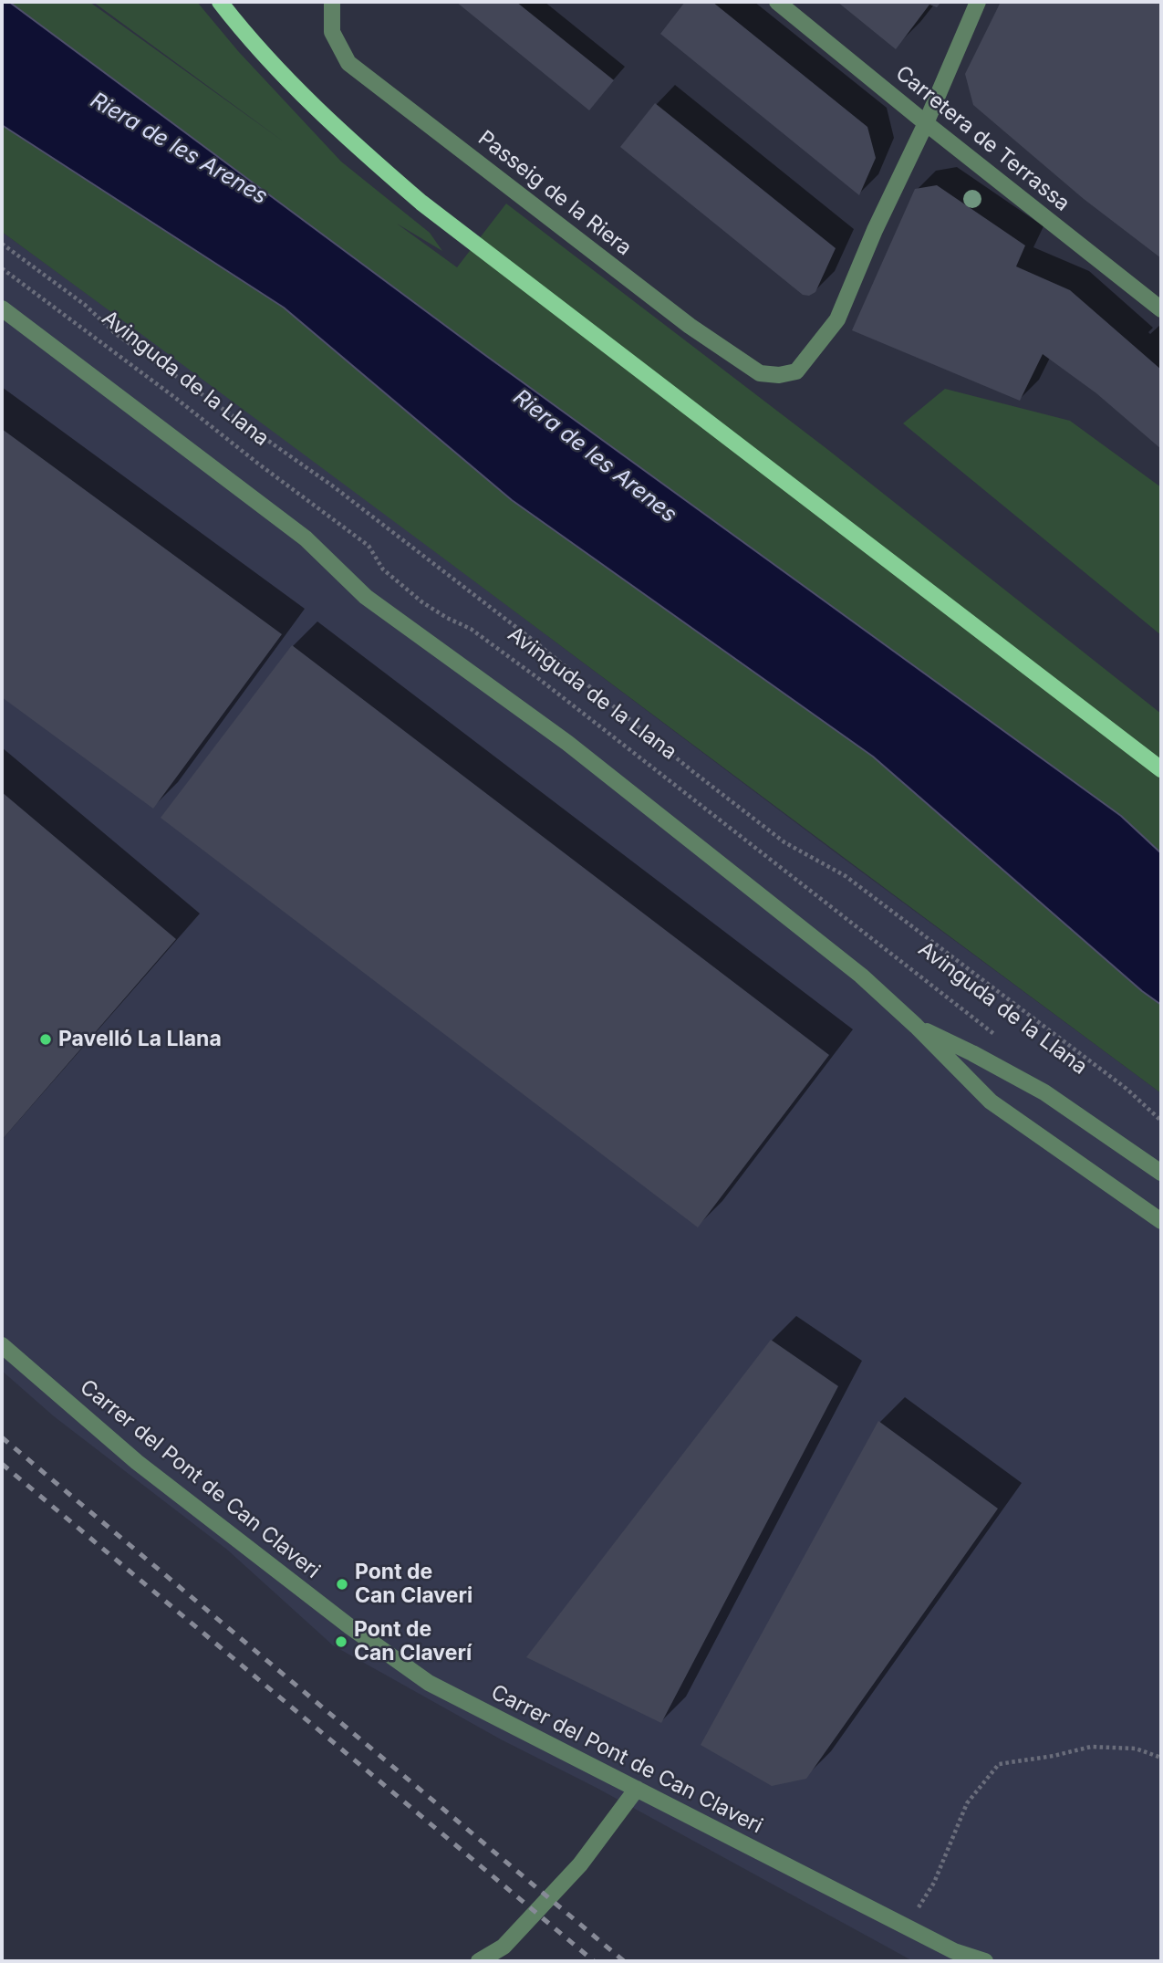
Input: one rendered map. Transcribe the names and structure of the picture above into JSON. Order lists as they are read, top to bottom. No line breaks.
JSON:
{"streets":{"street":["Carretera de Terrassa","Passeig de la Riera","Avinguda de la Llana","Carrer del Pont de Can Claveri"]},"crossings":[["Carretera de Terrassa","Passeig de la Riera"]],"water":["Riera de les Arenes"],"places":["Pavelló La Llana","Pont de Can Claveri","Pont de Can Claverí"]}
